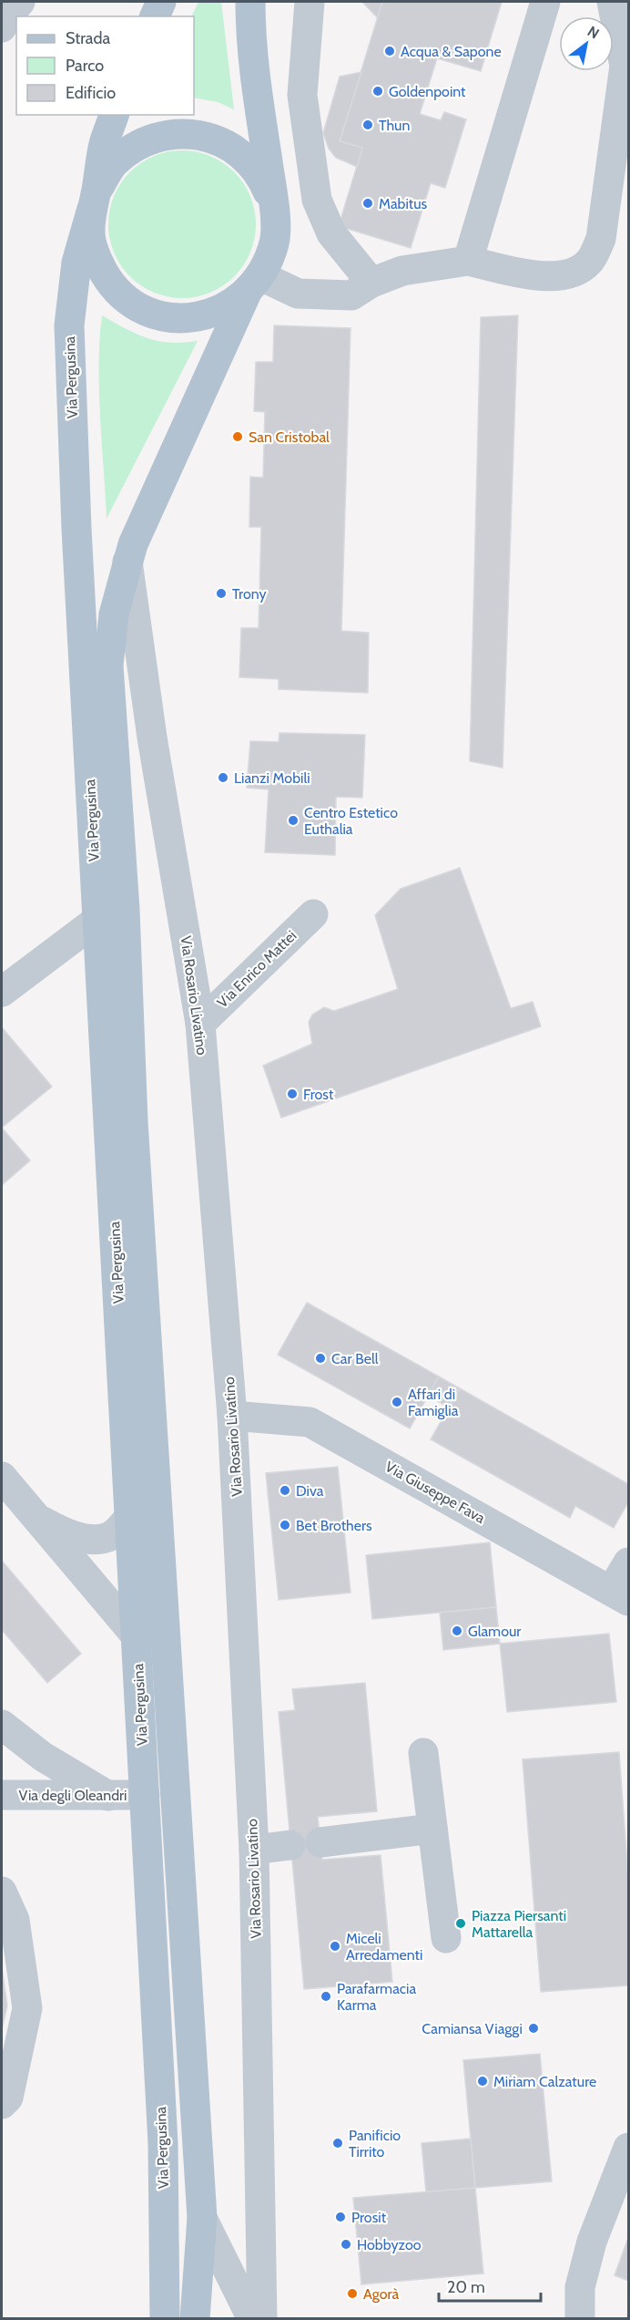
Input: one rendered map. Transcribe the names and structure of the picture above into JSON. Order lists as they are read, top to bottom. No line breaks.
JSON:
{"streets":{"main road":["Via Pergusina"],"street":["Via Enrico Mattei","Via Rosario Livatino","Via Giuseppe Fava","Via degli Oleandri"]},"crossings":[["Via Pergusina","Via Rosario Livatino"],["Via Pergusina","Via degli Oleandri"],["Via Enrico Mattei","Via Rosario Livatino"],["Via Rosario Livatino","Via Giuseppe Fava"]],"places":["Acqua & Sapone","Goldenpoint","Thun","Mabitus","San Cristobal","Trony","Lianzi Mobili","Centro Estetico Euthalia","Frost","Car Bell","Affari di Famiglia","Diva","Bet Brothers","Glamour","Piazza Piersanti Mattarella","Miceli Arredamenti","Parafarmacia Karma","Camiansa Viaggi","Miriam Calzature","Panificio Tirrito","Prosit","Hobbyzoo","Agorà"],"legend":["Strada","Parco","Edificio"],"scale_bar":"20 m","north":"top right"}
